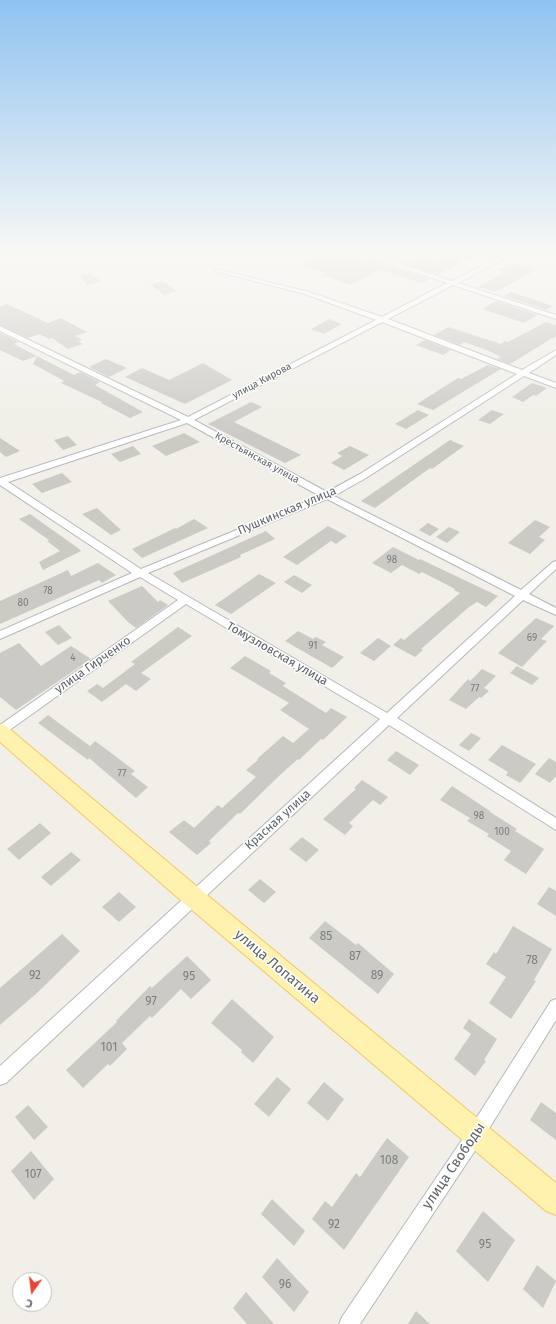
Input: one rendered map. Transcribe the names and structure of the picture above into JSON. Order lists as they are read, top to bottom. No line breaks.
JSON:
{"streets":{"main road":["улица Лопатина"],"street":["улица Кирова","Крестьянская улица","Пушкинская улица","Томузловская улица","улица Гирченко","Красная улица","улица Свободы"]},"crossings":[["улица Кирова","Крестьянская улица"],["улица Кирова","Томузловская улица"],["Крестьянская улица","Пушкинская улица"],["Крестьянская улица","Красная улица"],["Пушкинская улица","Томузловская улица"],["Томузловская улица","улица Гирченко"],["Томузловская улица","Красная улица"],["улица Гирченко","улица Лопатина"],["Красная улица","улица Лопатина"],["улица Лопатина","улица Свободы"]],"house_numbers":["98","78","80","69","91","4","77","77","98","100","85","87","78","92","89","95","97","101","108","107","92","95","96"],"north":"bottom"}
